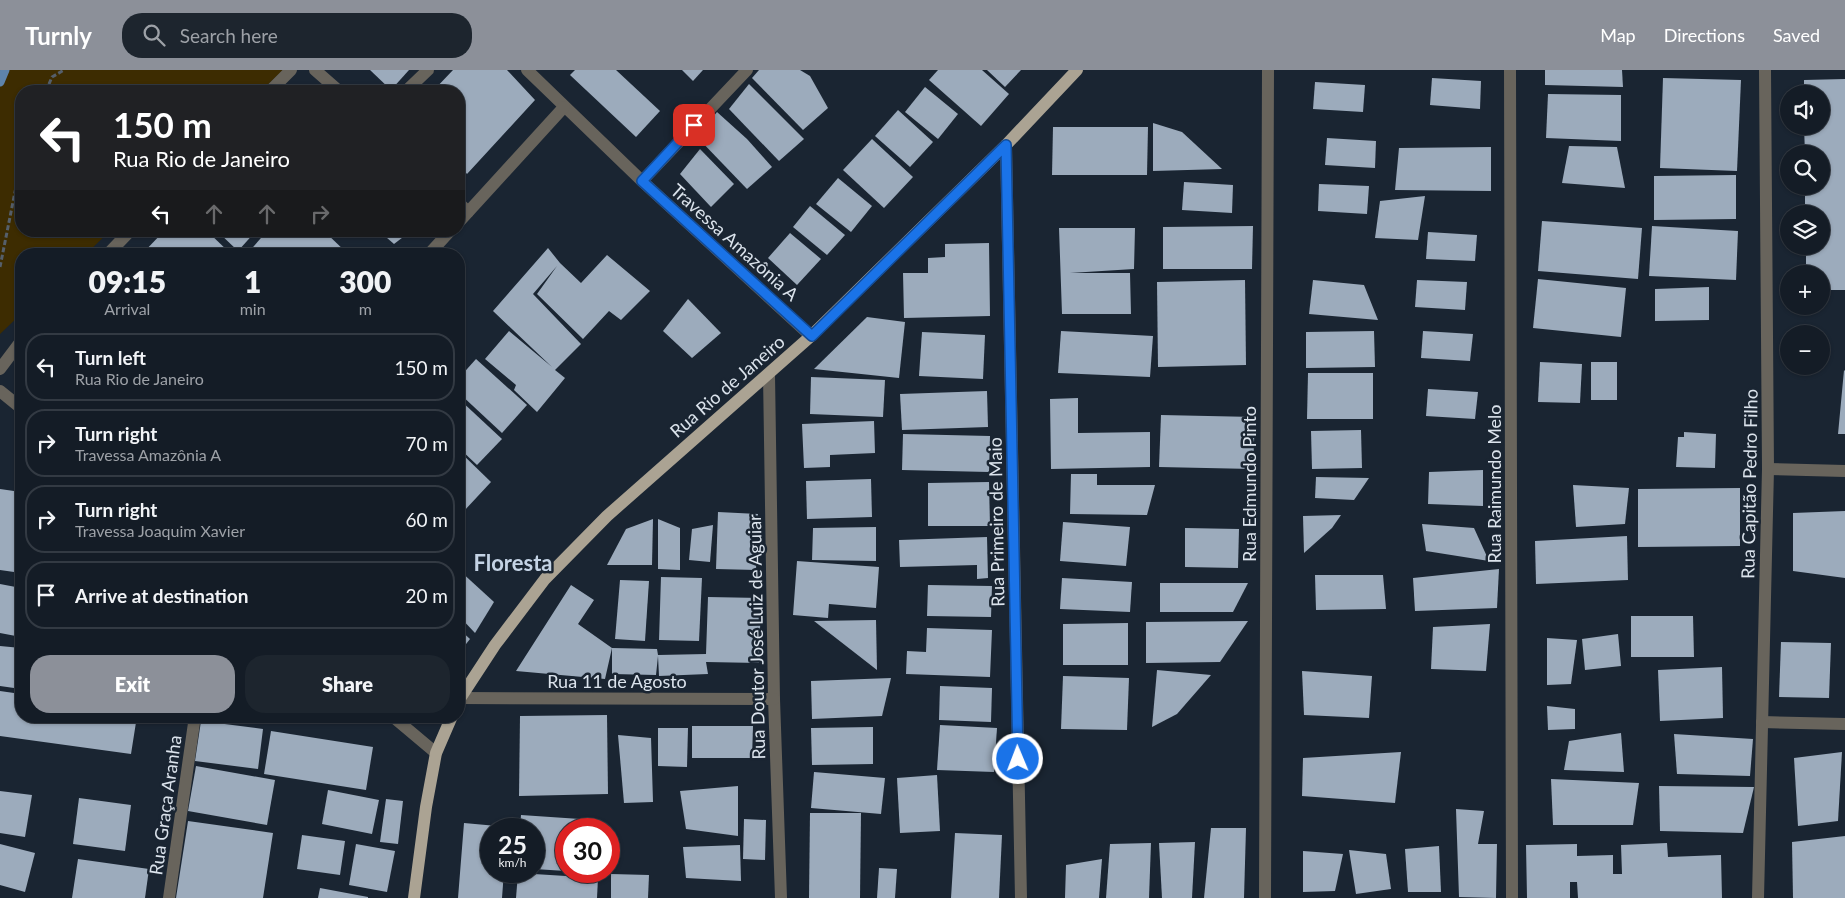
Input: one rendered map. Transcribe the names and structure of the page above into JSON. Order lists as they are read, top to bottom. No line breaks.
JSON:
{"streets":{"main road":["Rua Rio de Janeiro"],"street":["Travessa Amazônia A","Rua Edmundo Pinto","Rua Raimundo Melo","Rua Capitão Pedro Filho","Rua Primeiro de Maio","Rua Doutor José Luiz de Aguiar","Rua 11 de Agosto","Rua Graça Aranha"]},"crossings":[["Travessa Amazônia A","Rua Rio de Janeiro"],["Rua Rio de Janeiro","Rua Primeiro de Maio"],["Rua Rio de Janeiro","Rua Doutor José Luiz de Aguiar"],["Rua Doutor José Luiz de Aguiar","Rua 11 de Agosto"]],"districts":["Floresta"],"page":{"header":"Turnly","search":"Search here","nav":["Map","Directions","Saved"],"map_buttons":["+","−"],"turn":["150 m","Rua Rio de Janeiro"],"eta":["09:15","Arrival","1","min","300","m"],"list":[{"name":"Turn left","note":"Rua Rio de Janeiro","value":"150 m"},{"name":"Turn right","note":"Travessa Amazônia A","value":"70 m"},{"name":"Turn right","note":"Travessa Joaquim Xavier","value":"60 m"},{"name":"Arrive at destination","value":"20 m"}],"buttons":["Exit","Share"],"speed":"25 km/h","limit":"30"}}
